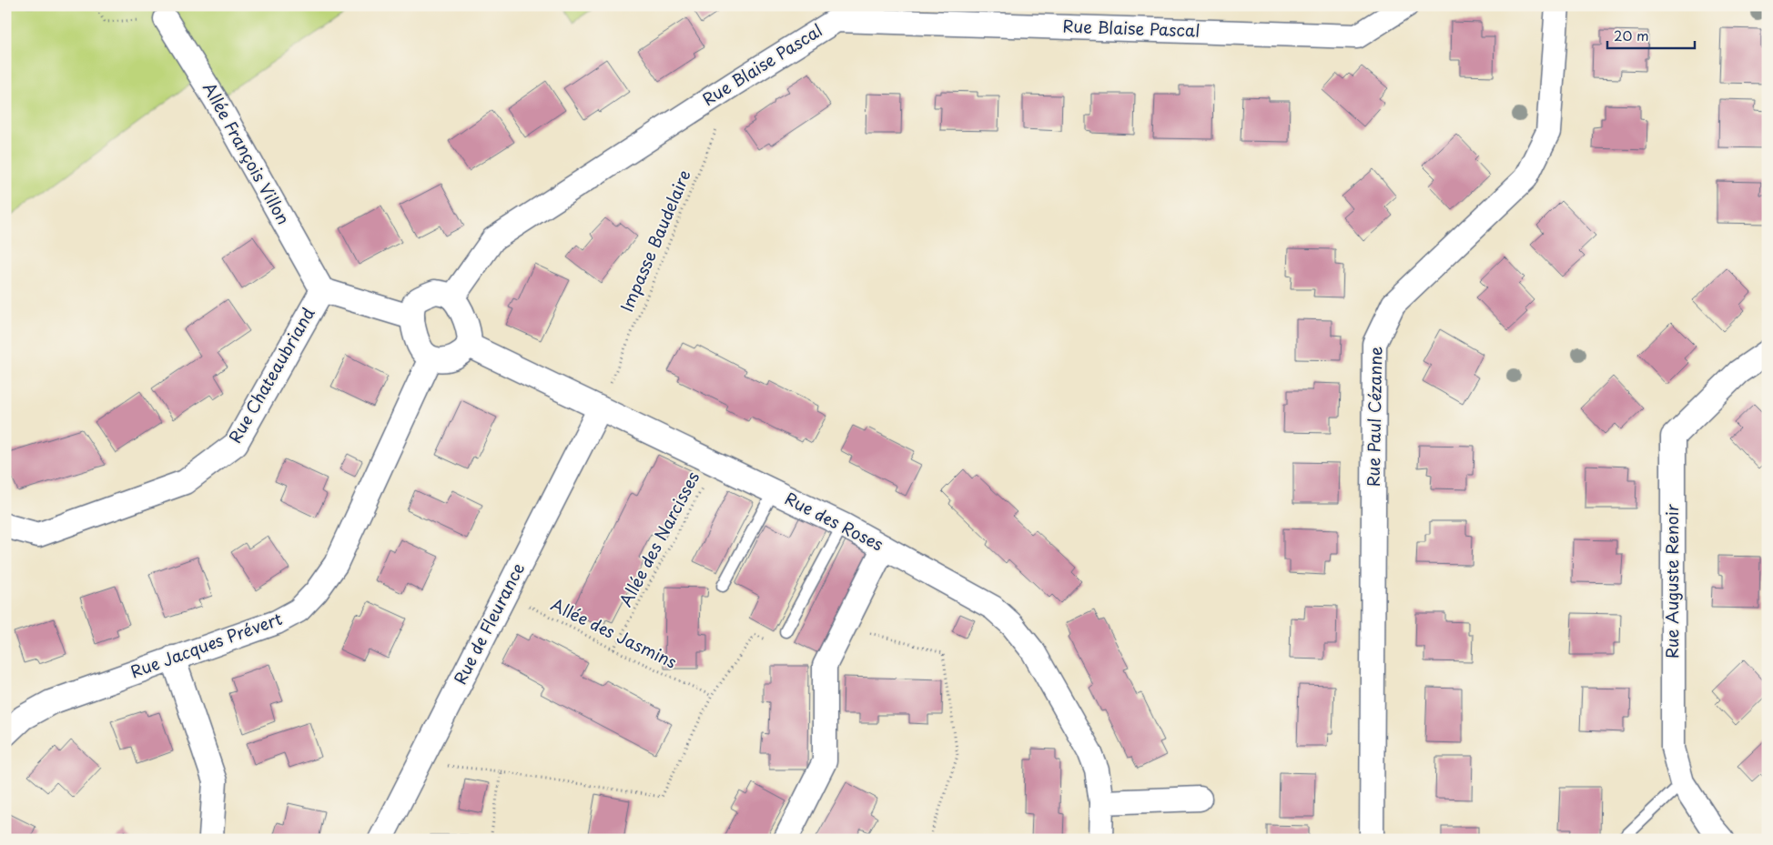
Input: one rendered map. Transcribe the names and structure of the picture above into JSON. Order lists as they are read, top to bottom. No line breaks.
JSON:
{"streets":{"street":["Rue Blaise Pascal","Allée François Villon","Rue Chateaubriand","Rue Paul Cézanne","Rue des Roses","Rue Auguste Renoir","Rue de Fleurance","Rue Jacques Prévert"],"path":["Impasse Baudelaire","Allée des Narcisses","Allée des Jasmins"]},"crossings":[["Rue Blaise Pascal","Rue Chateaubriand"],["Rue Blaise Pascal","Rue des Roses"],["Rue Blaise Pascal","Rue Jacques Prévert"],["Allée François Villon","Rue Chateaubriand"],["Impasse Baudelaire","Rue des Roses"],["Impasse Baudelaire","Rue de Fleurance"],["Rue Chateaubriand","Rue des Roses"],["Rue Chateaubriand","Rue Jacques Prévert"],["Rue des Roses","Allée des Narcisses"],["Rue des Roses","Rue de Fleurance"],["Rue des Roses","Rue Jacques Prévert"],["Allée des Narcisses","Allée des Jasmins"],["Rue de Fleurance","Allée des Jasmins"]],"scale_bar":"20 m"}
